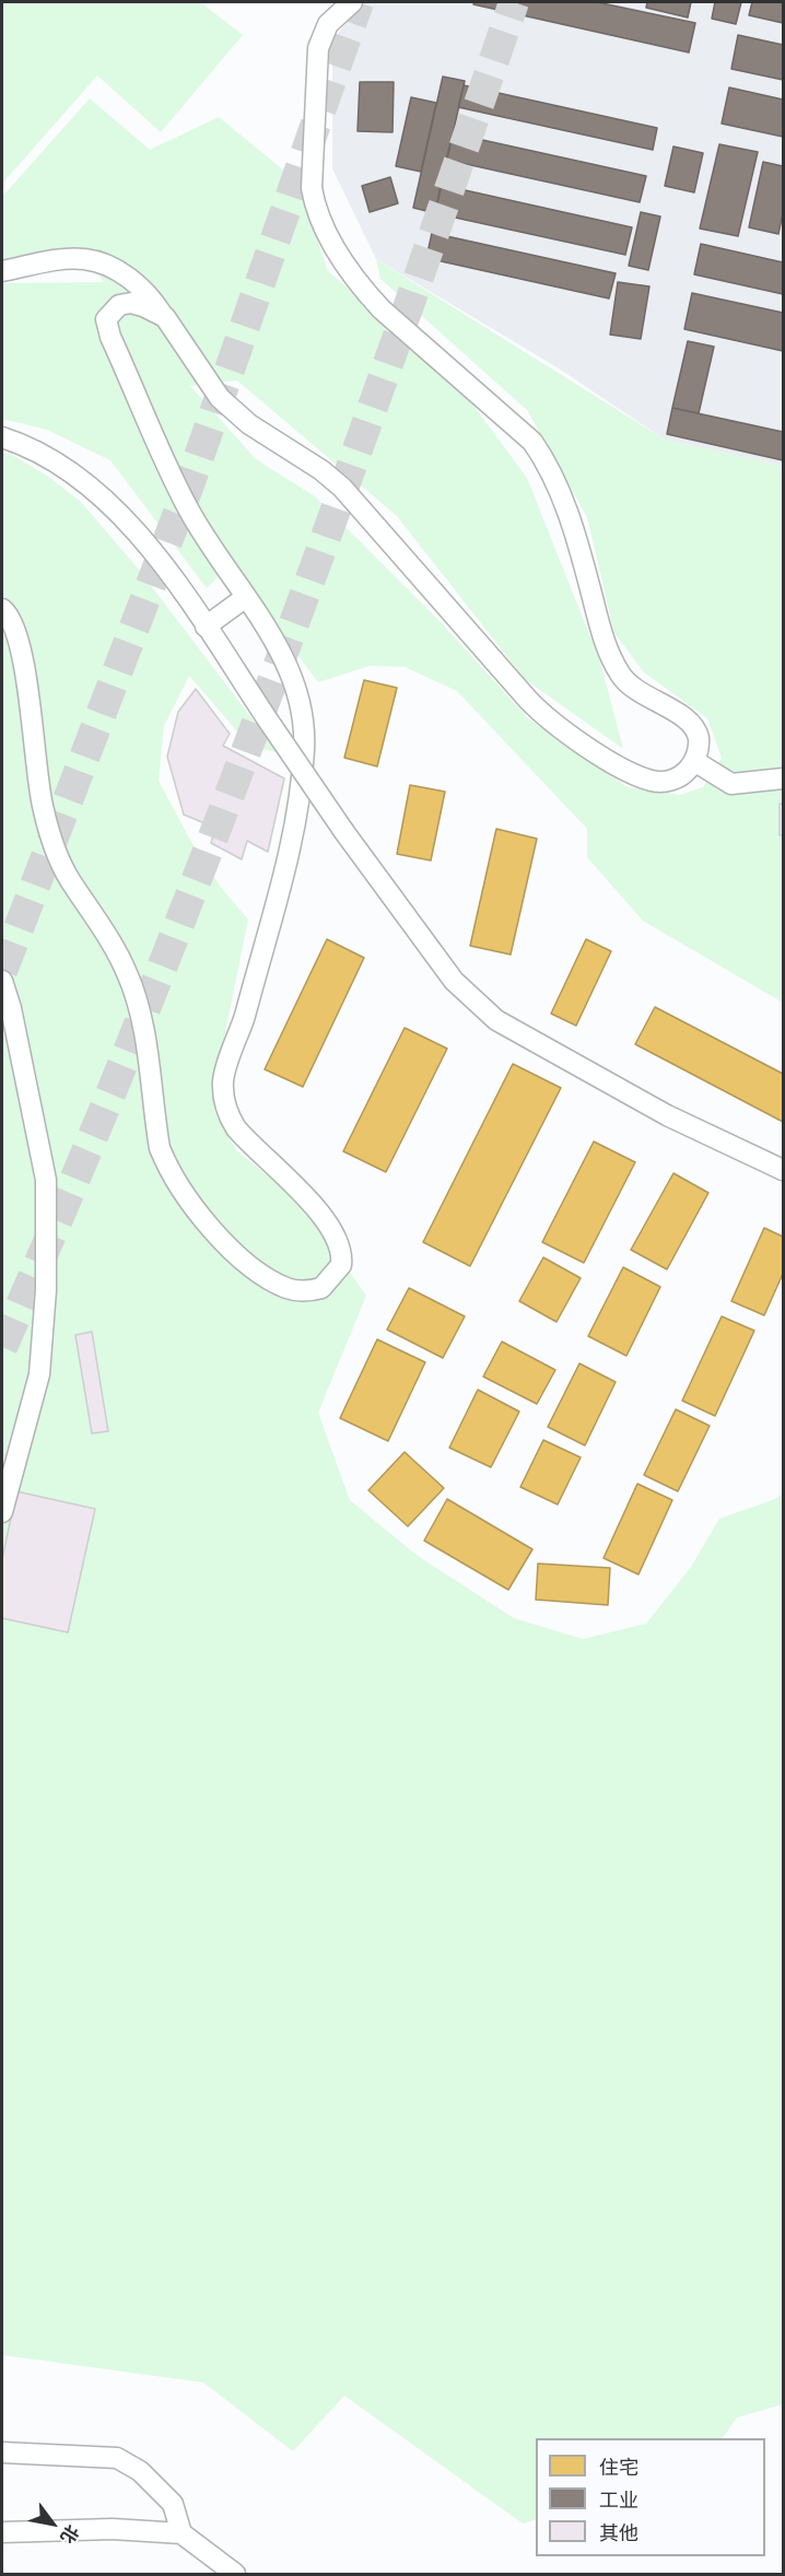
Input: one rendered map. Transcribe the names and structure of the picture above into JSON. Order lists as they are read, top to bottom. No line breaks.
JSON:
{"legend":["住宅","工业","其他"],"north":"bottom right"}
